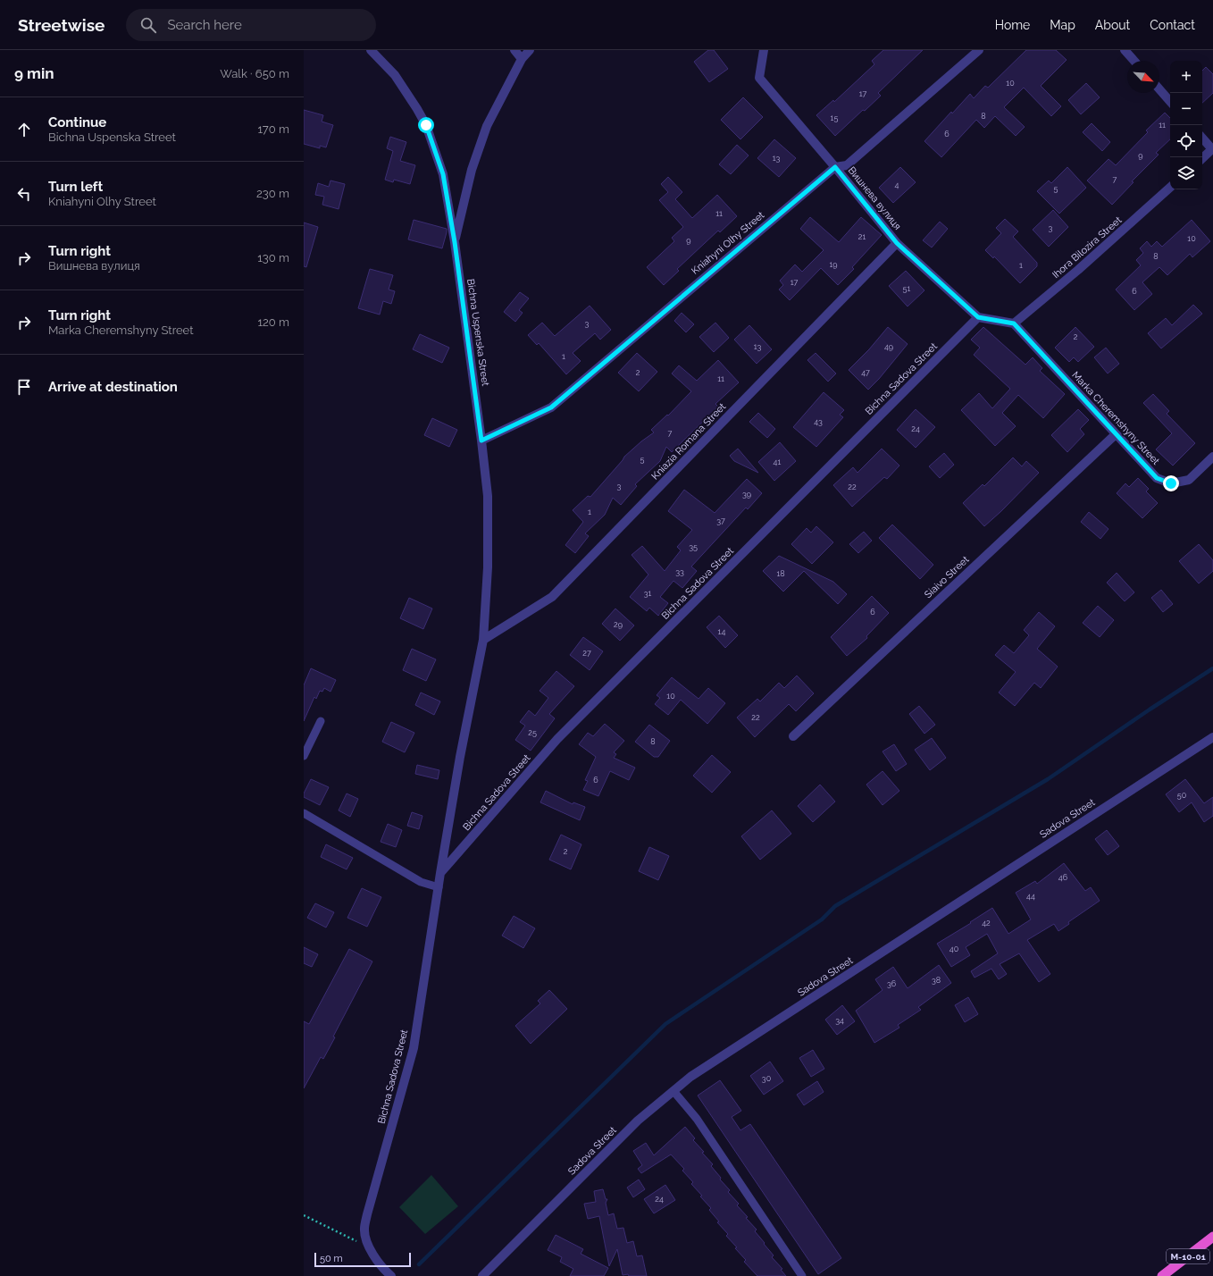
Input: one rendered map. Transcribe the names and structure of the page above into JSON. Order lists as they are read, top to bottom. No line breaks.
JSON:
{"streets":{"highway":["М-10-01"],"street":["Вишнева вулиця","Kniahyni Olhy Street","Ihora Bilozira Street","Bichna Uspenska Street","Bichna Sadova Street","Marka Cheremshyny Street","Kniazia Romana Street","Siaivo Street","Sadova Street"]},"crossings":[["Вишнева вулиця","Kniahyni Olhy Street"],["Вишнева вулиця","Bichna Sadova Street"],["Вишнева вулиця","Kniazia Romana Street"],["Kniahyni Olhy Street","Bichna Uspenska Street"],["Ihora Bilozira Street","Marka Cheremshyny Street"],["Bichna Uspenska Street","Bichna Sadova Street"],["Bichna Uspenska Street","Kniazia Romana Street"],["Bichna Sadova Street","Kniazia Romana Street"],["Marka Cheremshyny Street","Siaivo Street"]],"house_numbers":["10","17","8","15","11","6","9","13","7","4","5","11","3","21","10","9","8","19","1","17","51","6","3","2","13","49","1","2","47","11","43","24","7","5","41","3","22","39","1","37","35","33","18","31","6","29","14","27","10","22","25","8","6","50","2","46","44","42","40","38","36","34","30","24"],"scale_bar":"50 m","north":"bottom right","page":{"header":"Streetwise","search":"Search here","nav":["Home","Map","About","Contact"],"heading":["9 min","Walk · 650 m"],"map_buttons":["+","−"],"list":[["Continue","Bichna Uspenska Street","170 m"],["Turn left","Kniahyni Olhy Street","230 m"],["Turn right","Вишнева вулиця","130 m"],["Turn right","Marka Cheremshyny Street","120 m"],"Arrive at destination"],"scale":"50 m"}}
